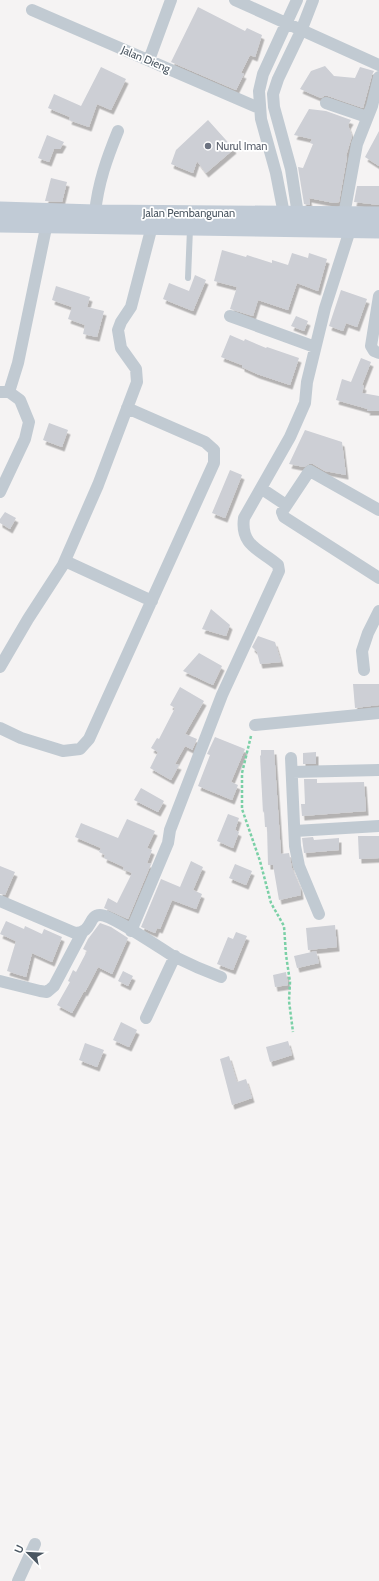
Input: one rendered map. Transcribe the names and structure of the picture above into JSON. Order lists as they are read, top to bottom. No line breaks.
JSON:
{"streets":{"main road":["Jalan Pembangunan"],"street":["Jalan Dieng"]},"places":["Nurul Iman"],"north":"top left"}
